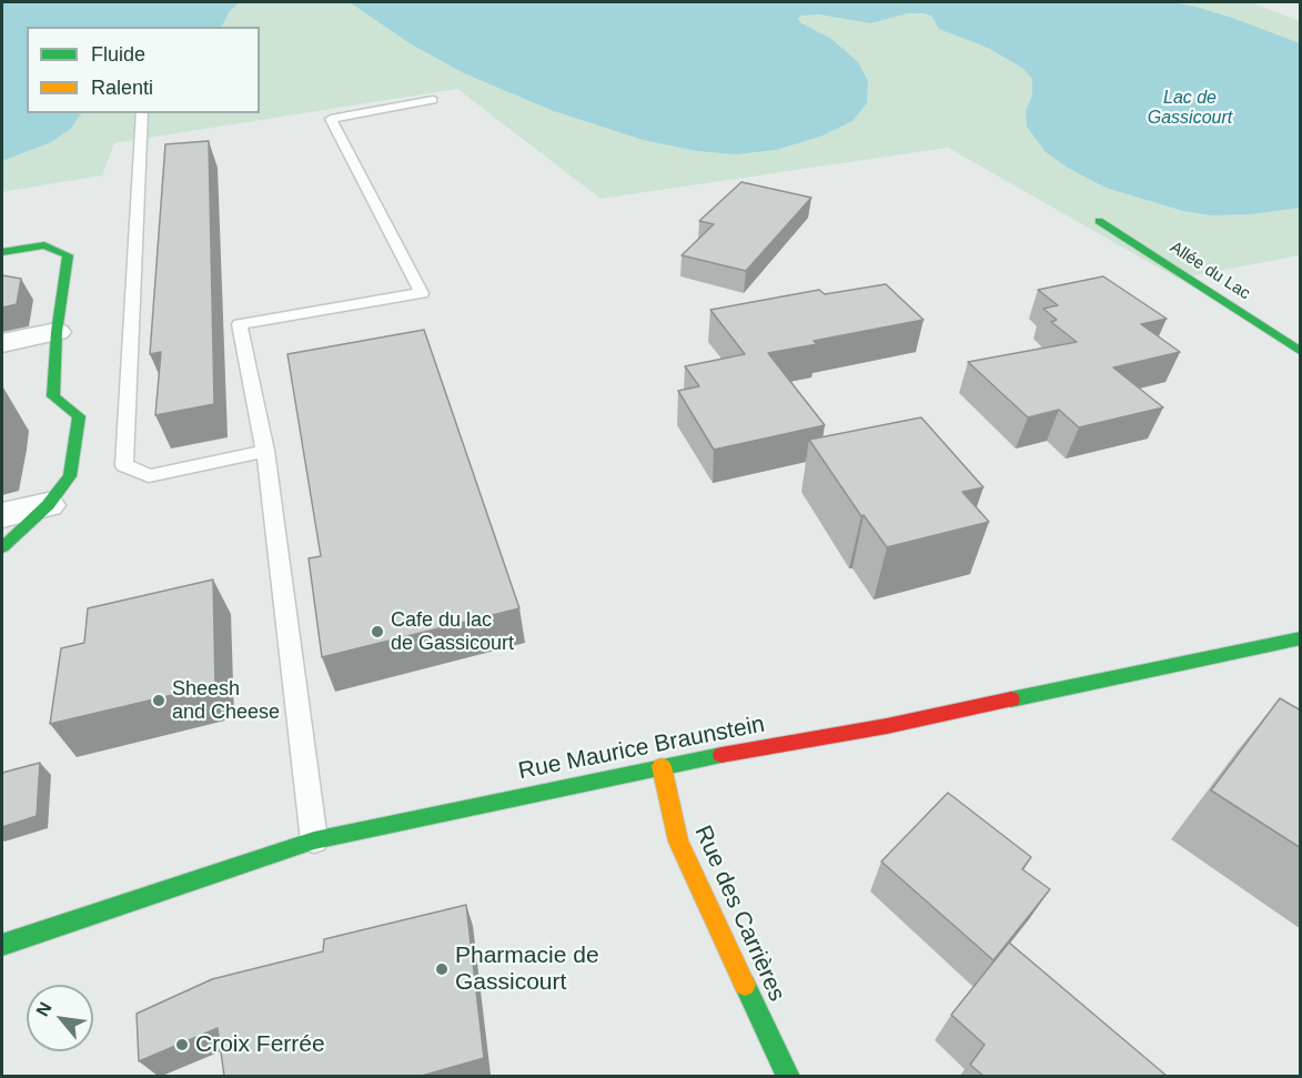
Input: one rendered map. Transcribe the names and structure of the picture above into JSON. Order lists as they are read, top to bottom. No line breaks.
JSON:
{"streets":{"street":["Allée du Lac","Rue Maurice Braunstein","Rue des Carrières"]},"crossings":[["Rue Maurice Braunstein","Rue des Carrières"]],"water":["Lac de Gassicourt"],"places":["Cafe du lac de Gassicourt","Sheesh and Cheese","Pharmacie de Gassicourt","Croix Ferrée"],"legend":["Fluide","Ralenti"],"north":"top left"}
